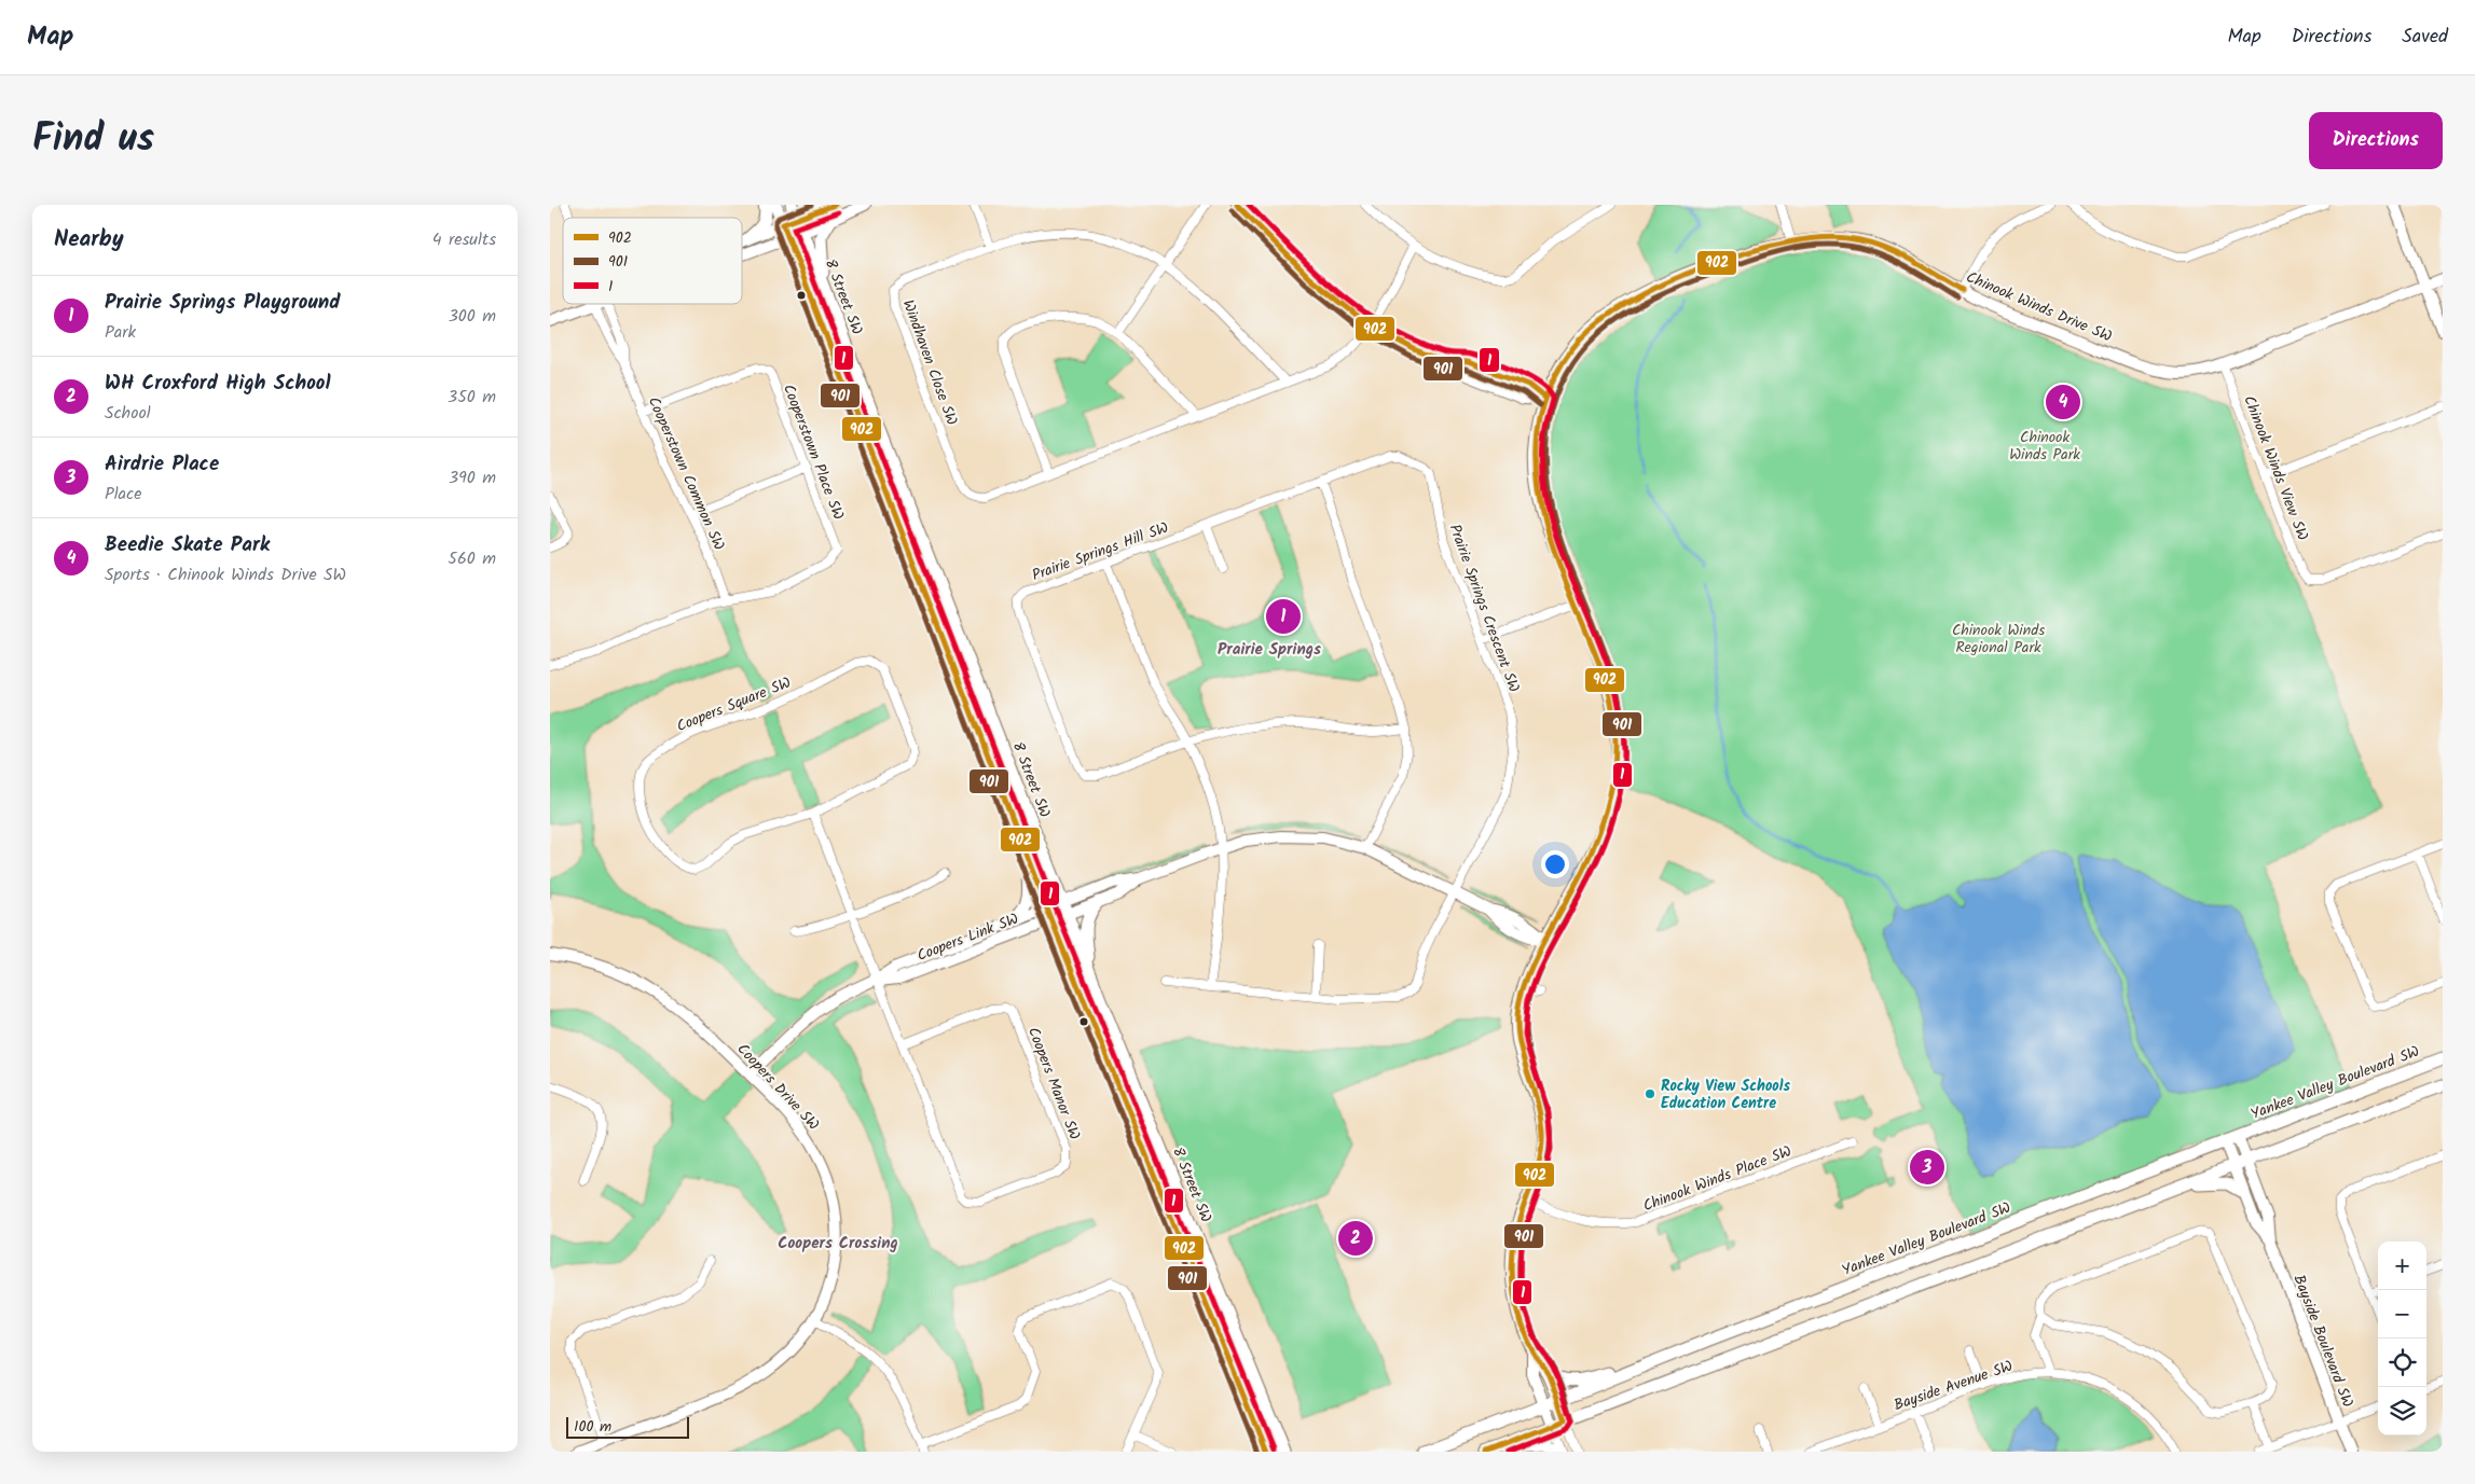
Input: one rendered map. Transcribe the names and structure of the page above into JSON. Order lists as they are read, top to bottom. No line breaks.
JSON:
{"streets":{"main road":["8 Street SW","Yankee Valley Boulevard SW"],"street":["Chinook Winds Drive SW","Windhaven Close SW","Cooperstown Place SW","Chinook Winds View SW","Cooperstown Common SW","Prairie Springs Hill SW","Prairie Springs Crescent SW","Coopers Square SW","Coopers Link SW","Coopers Manor SW","Coopers Drive SW","Chinook Winds Place SW","Bayside Boulevard SW","Bayside Avenue SW"]},"crossings":[["8 Street SW","Coopers Link SW"],["Chinook Winds Drive SW","Chinook Winds View SW"],["Chinook Winds Drive SW","Yankee Valley Boulevard SW"],["Chinook Winds Drive SW","Chinook Winds Place SW"],["Cooperstown Place SW","Cooperstown Common SW"],["Prairie Springs Hill SW","Prairie Springs Crescent SW"],["Coopers Square SW","Coopers Manor SW"],["Coopers Link SW","Coopers Manor SW"],["Coopers Link SW","Coopers Drive SW"],["Yankee Valley Boulevard SW","Bayside Boulevard SW"]],"districts":["Prairie Springs","Coopers Crossing"],"parks":["Chinook Winds Park","Chinook Winds Regional Park"],"places":["Rocky View Schools Education Centre"],"lines":["transit line 902","transit line 901","transit line 1"],"legend":["902","901","1"],"scale_bar":"100 m","page":{"header":"Map","nav":["Map","Directions","Saved"],"title":"Find us","buttons":"Directions","heading":["Nearby","4 results"],"list":[{"mark":"1","name":"Prairie Springs Playground","note":"Park","value":"300 m"},{"mark":"2","name":"WH Croxford High School","note":"School","value":"350 m"},{"mark":"3","name":"Airdrie Place","note":"Place","value":"390 m"},{"mark":"4","name":"Beedie Skate Park","note":"Sports · Chinook Winds Drive SW","value":"560 m"}],"pins":["4","1","3","2"],"map_buttons":["+","−"],"scale":"100 m"}}
